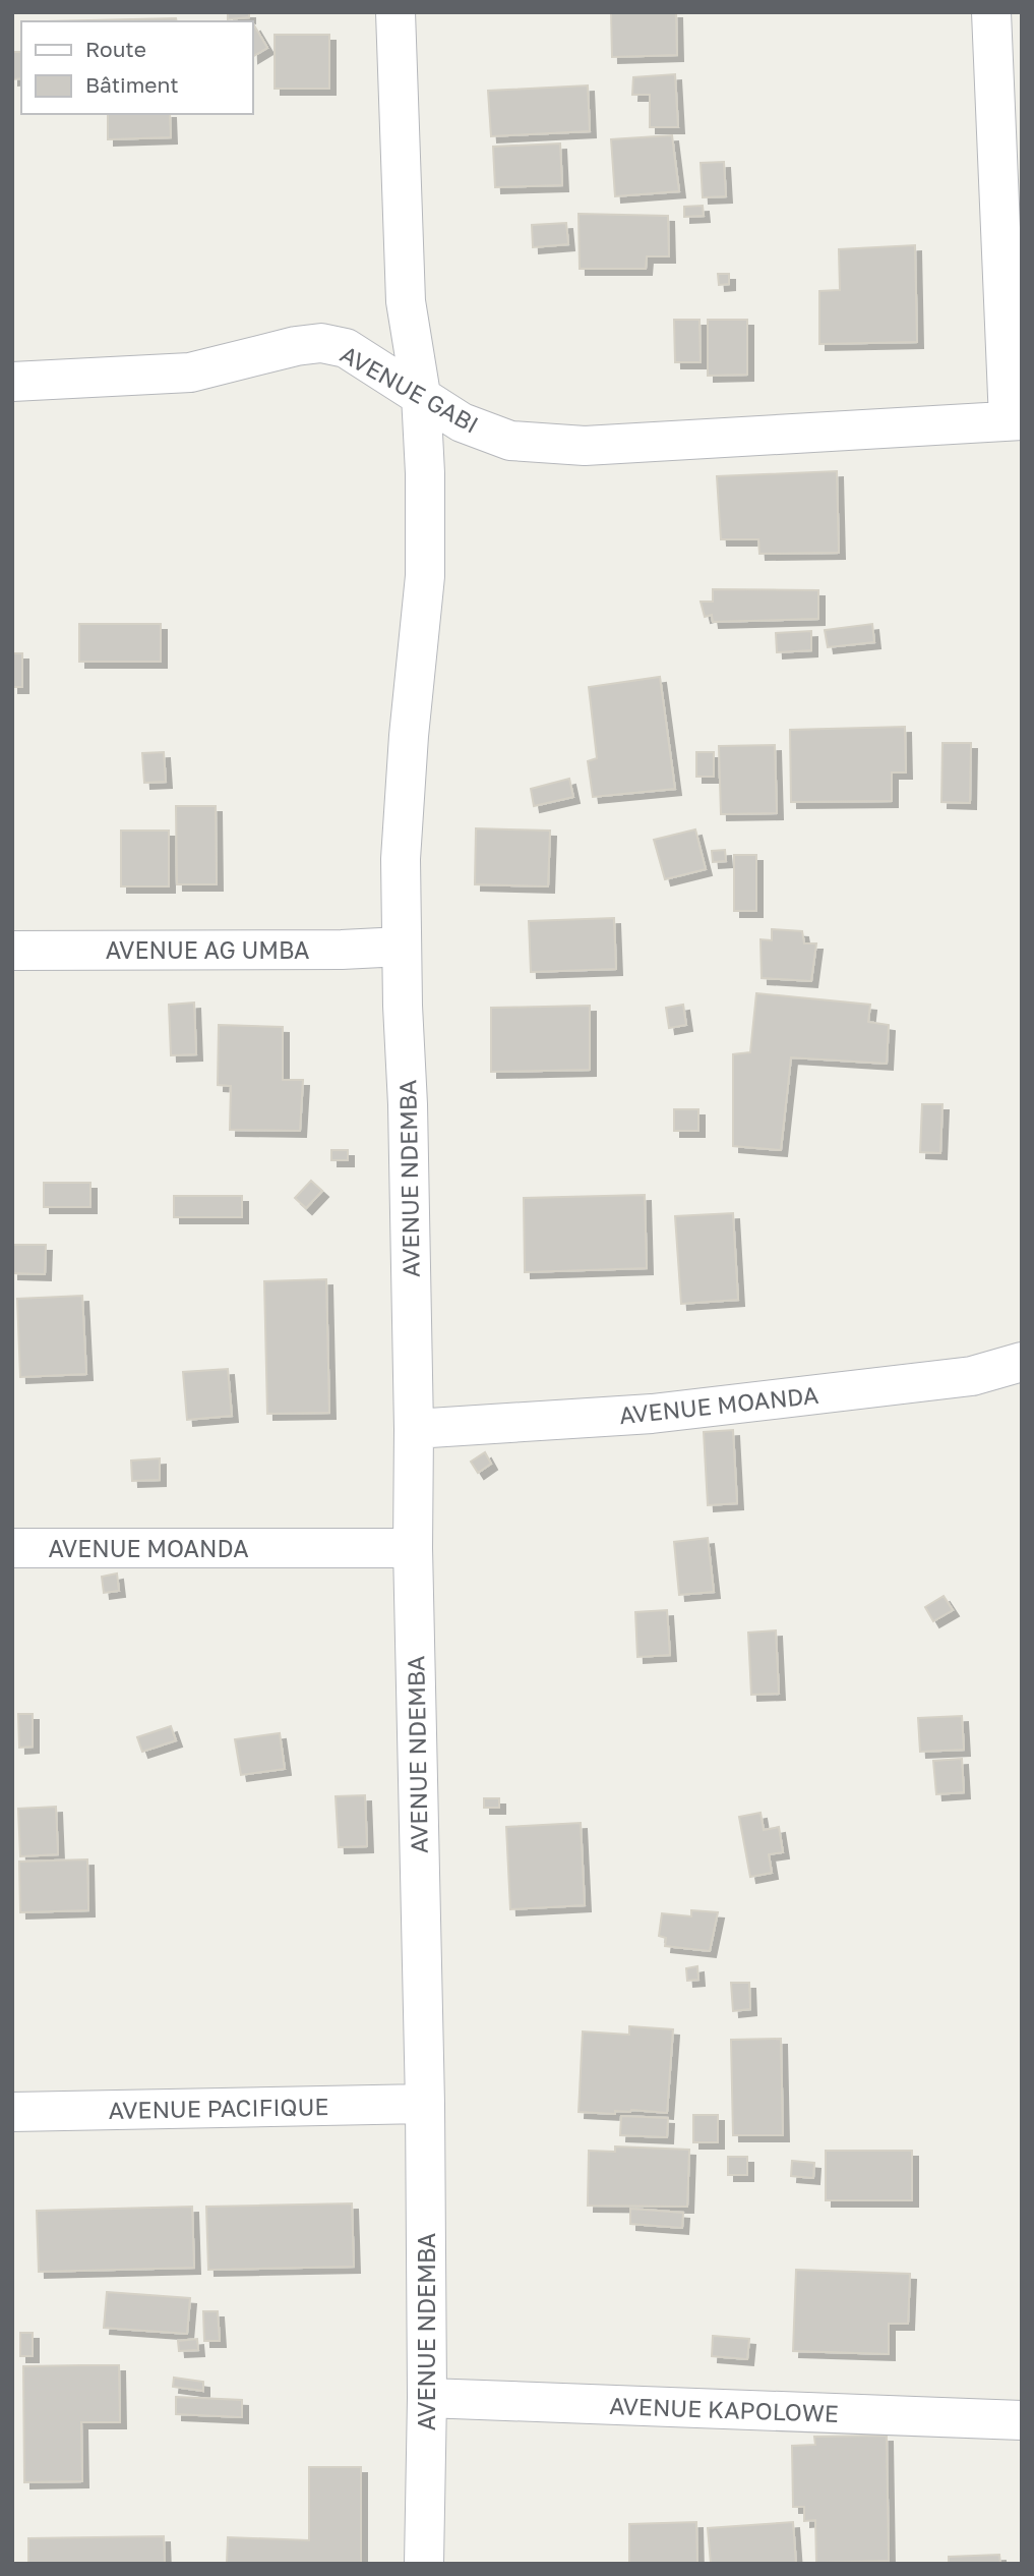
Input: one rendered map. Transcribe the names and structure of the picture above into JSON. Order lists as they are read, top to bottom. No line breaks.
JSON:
{"streets":{"street":["AVENUE GABI","AVENUE AG UMBA","AVENUE NDEMBA","AVENUE MOANDA","AVENUE PACIFIQUE","AVENUE KAPOLOWE"]},"crossings":[["AVENUE GABI","AVENUE NDEMBA"],["AVENUE AG UMBA","AVENUE NDEMBA"],["AVENUE NDEMBA","AVENUE MOANDA"],["AVENUE NDEMBA","AVENUE PACIFIQUE"],["AVENUE NDEMBA","AVENUE KAPOLOWE"]],"legend":["Route","Bâtiment"]}
